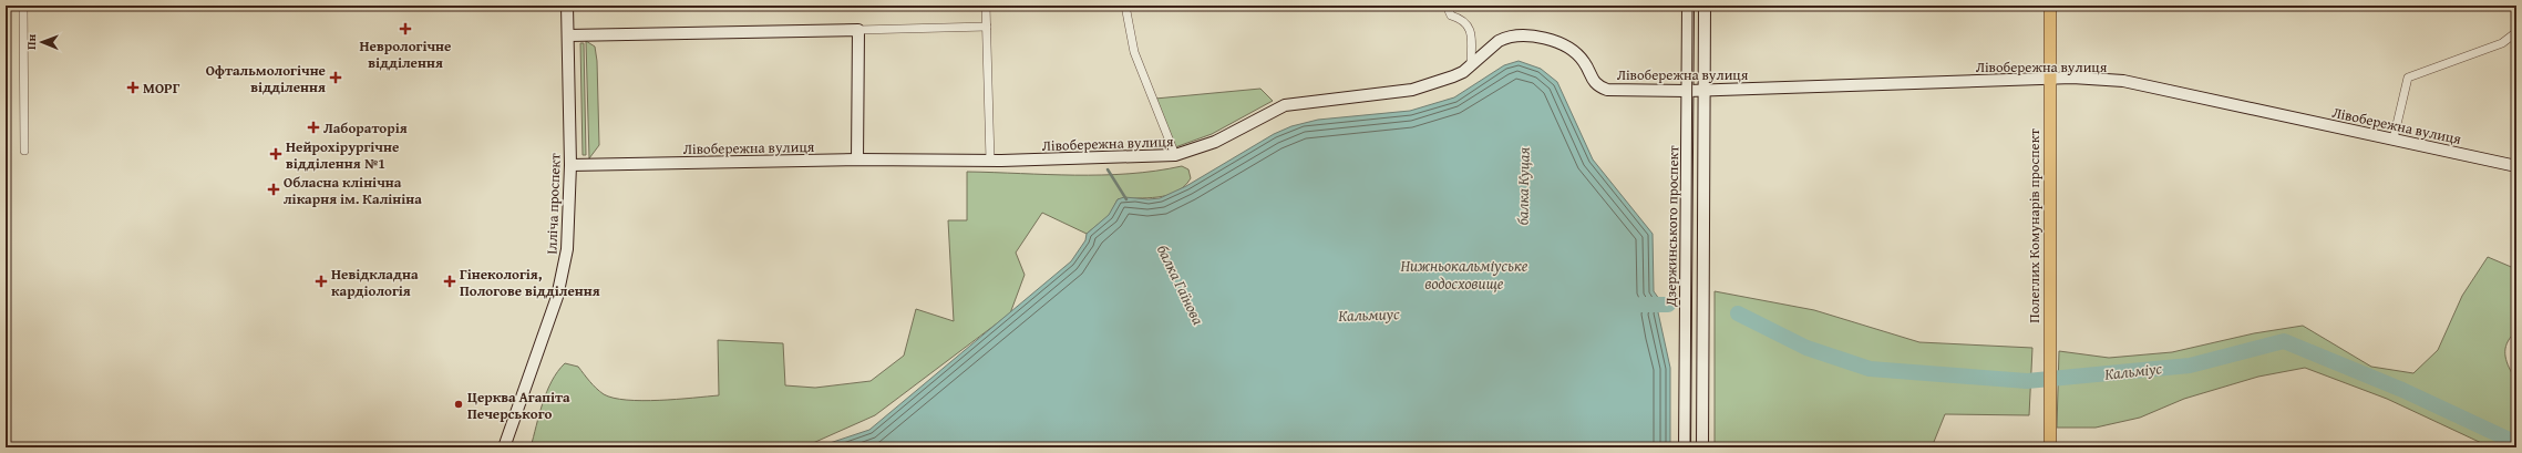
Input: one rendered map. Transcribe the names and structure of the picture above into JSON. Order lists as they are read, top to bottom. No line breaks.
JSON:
{"streets":{"main road":["Полеглих Комунарів проспект"],"street":["Лівобережна вулиця","Ілліча проспект","Дзержинського проспект"]},"crossings":[["Лівобережна вулиця","Ілліча проспект"],["Лівобережна вулиця","Дзержинського проспект"],["Лівобережна вулиця","Полеглих Комунарів проспект"]],"water":["балка Куцая","Нижньокальміуське водосховище","балка Гаїнова","Кальмиус","Кальміус"],"places":{"health":["Неврологічне відділення","Офтальмологічне відділення","МОРГ","Лабораторія","Нейрохірургічне відділення №1","Обласна клінічна лікарня ім. Калініна","Невідкладна кардіологія","Гінекологія, Пологове відділення"],"other":["Церква Агапіта Печерського"]},"north":"left"}
